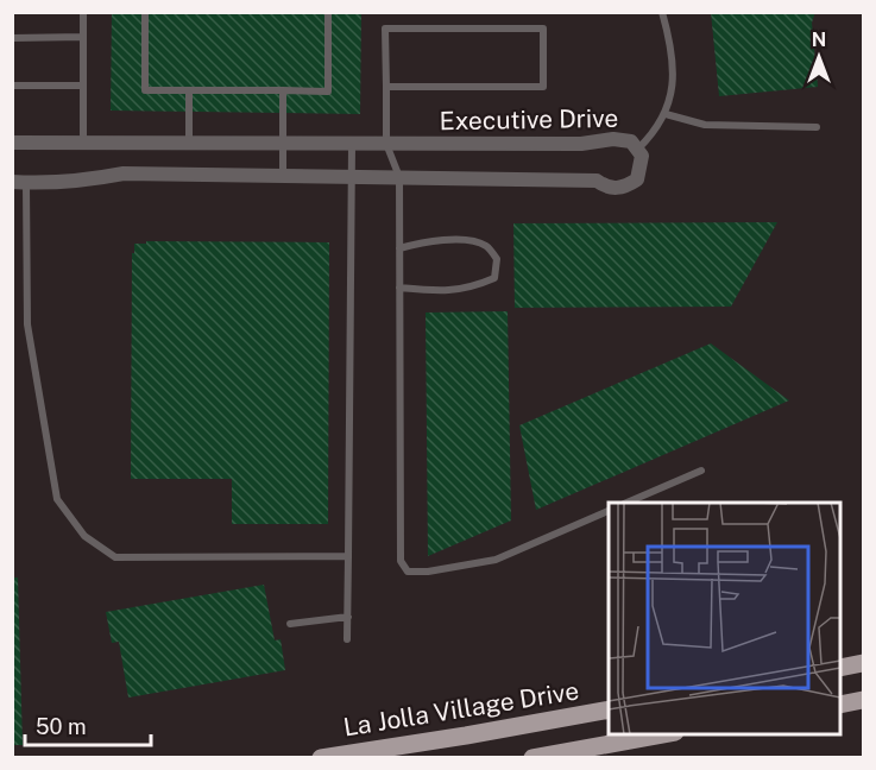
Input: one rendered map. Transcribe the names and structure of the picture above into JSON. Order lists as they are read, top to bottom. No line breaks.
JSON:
{"streets":{"main road":["La Jolla Village Drive"],"street":["Executive Drive"]},"scale_bar":"50 m","north":"top"}
